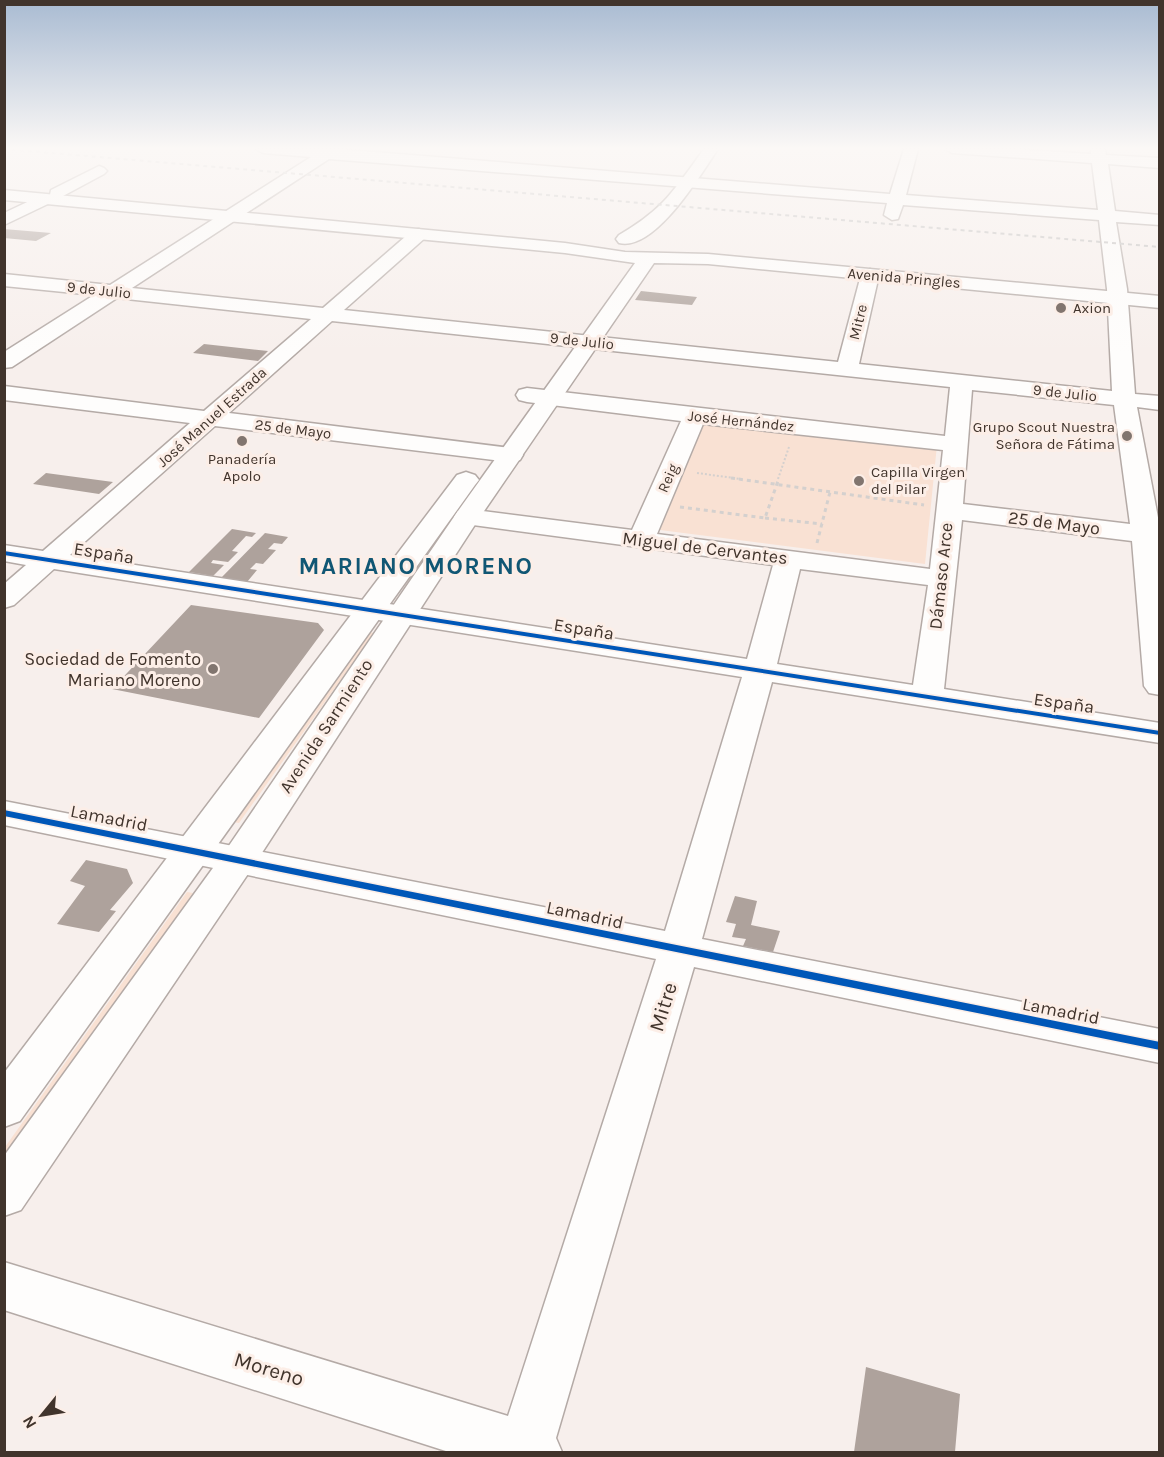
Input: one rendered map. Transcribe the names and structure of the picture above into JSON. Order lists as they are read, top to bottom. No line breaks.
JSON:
{"streets":{"street":["Avenida Pringles","9 de Julio","Mitre","José Manuel Estrada","José Hernández","25 de Mayo","Reig","Miguel de Cervantes","España","Dámaso Arce","Avenida Sarmiento","Lamadrid","Moreno"]},"crossings":[["Avenida Pringles","Mitre"],["Avenida Pringles","José Manuel Estrada"],["Avenida Pringles","Avenida Sarmiento"],["9 de Julio","Mitre"],["9 de Julio","José Manuel Estrada"],["9 de Julio","Dámaso Arce"],["9 de Julio","Avenida Sarmiento"],["Mitre","Miguel de Cervantes"],["Mitre","España"],["Mitre","Lamadrid"],["Mitre","Moreno"],["José Manuel Estrada","25 de Mayo"],["José Manuel Estrada","España"],["José Hernández","Reig"],["José Hernández","Dámaso Arce"],["José Hernández","Avenida Sarmiento"],["25 de Mayo","Dámaso Arce"],["25 de Mayo","Avenida Sarmiento"],["Reig","Miguel de Cervantes"],["Miguel de Cervantes","Dámaso Arce"],["Miguel de Cervantes","Avenida Sarmiento"],["España","Dámaso Arce"],["España","Avenida Sarmiento"],["Avenida Sarmiento","Lamadrid"]],"districts":["MARIANO MORENO"],"places":["Axion","Grupo Scout Nuestra Señora de Fátima","Panadería Apolo","Capilla Virgen del Pilar","Sociedad de Fomento Mariano Moreno"],"north":"bottom left"}
